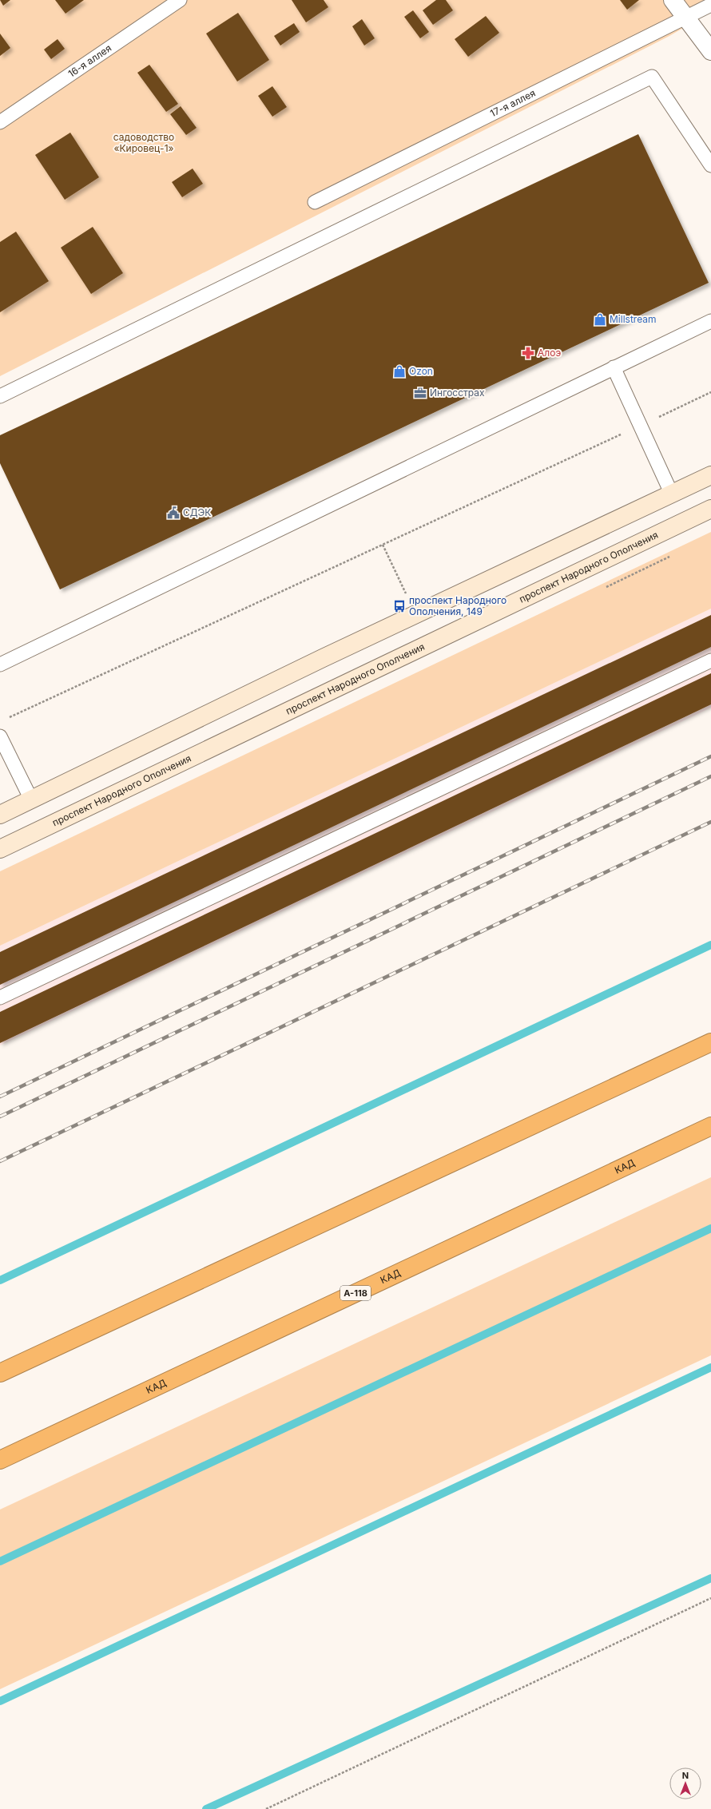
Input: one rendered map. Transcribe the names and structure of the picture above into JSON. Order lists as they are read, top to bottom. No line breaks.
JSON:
{"streets":{"highway":["КАД","А-118"],"main road":["проспект Народного Ополчения"],"lane":["16-я аллея","17-я аллея"]},"parks":["садоводство «Кировец-1»"],"places":{"shop":["Millstream","Ozon"],"pharmacy":["Алоэ"],"office":["Ингосстрах"],"public building":["СДЭК"],"bus stop":["проспект Народного Ополчения, 149"]},"north":"top"}
